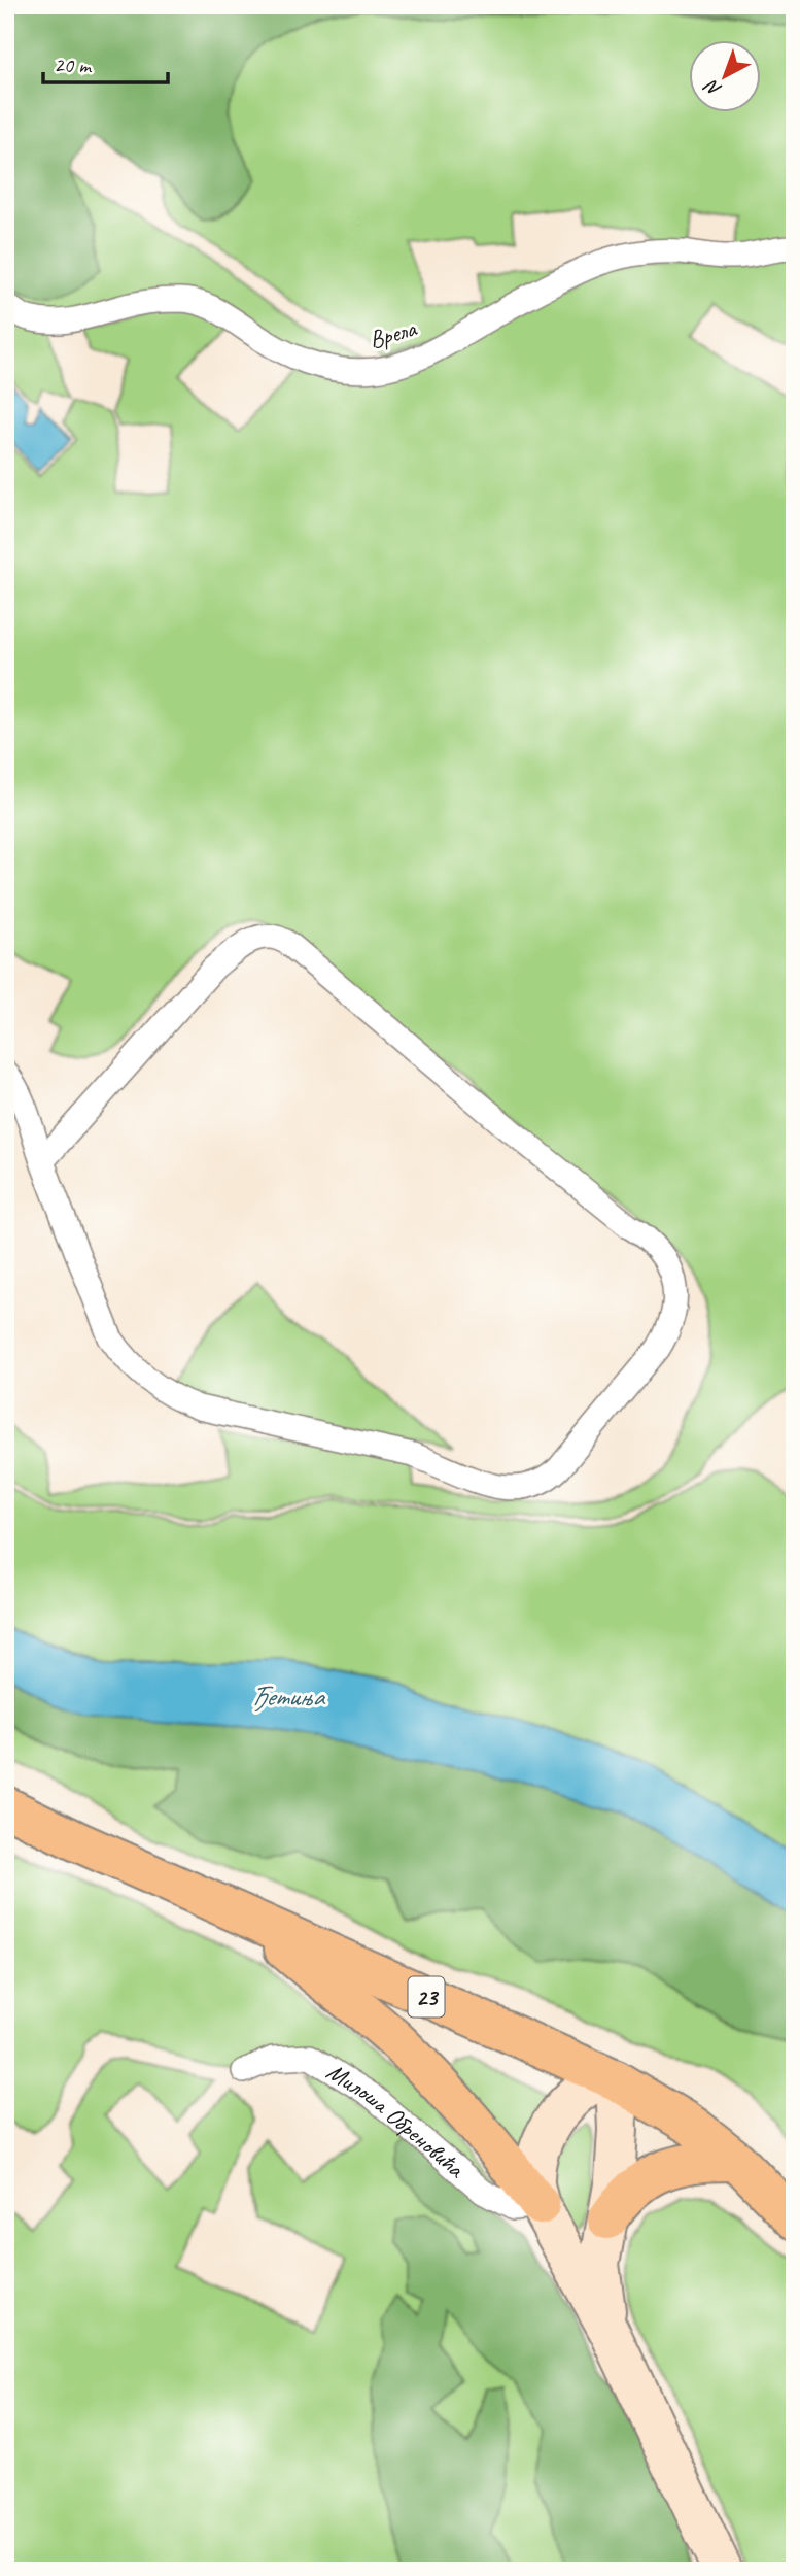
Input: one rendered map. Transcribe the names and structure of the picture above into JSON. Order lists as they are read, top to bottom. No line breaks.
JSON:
{"streets":{"main road":["23"],"lane":["Врела","Милоша Обреновића"]},"water":["Ђетиња"],"scale_bar":"20 m","north":"bottom left"}
